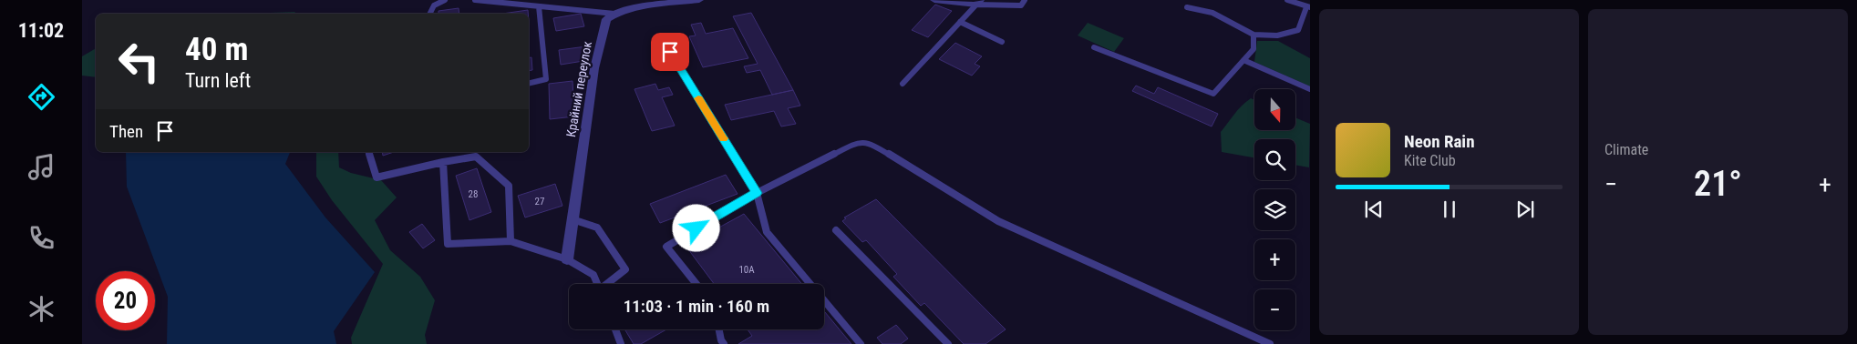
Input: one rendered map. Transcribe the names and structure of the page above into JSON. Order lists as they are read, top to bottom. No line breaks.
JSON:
{"streets":{"street":["Крайний переулок"]},"house_numbers":["28","27","10А"],"north":"bottom","page":{"tabs":"11:02","tile":"Climate","turn":["40 m","Turn left"],"map_buttons":["+","−"],"then":"Then","song":["Neon Rain","Kite Club"],"heat":["−","21°","+"],"limit":"20","trip":"11:03 · 1 min · 160 m"}}
